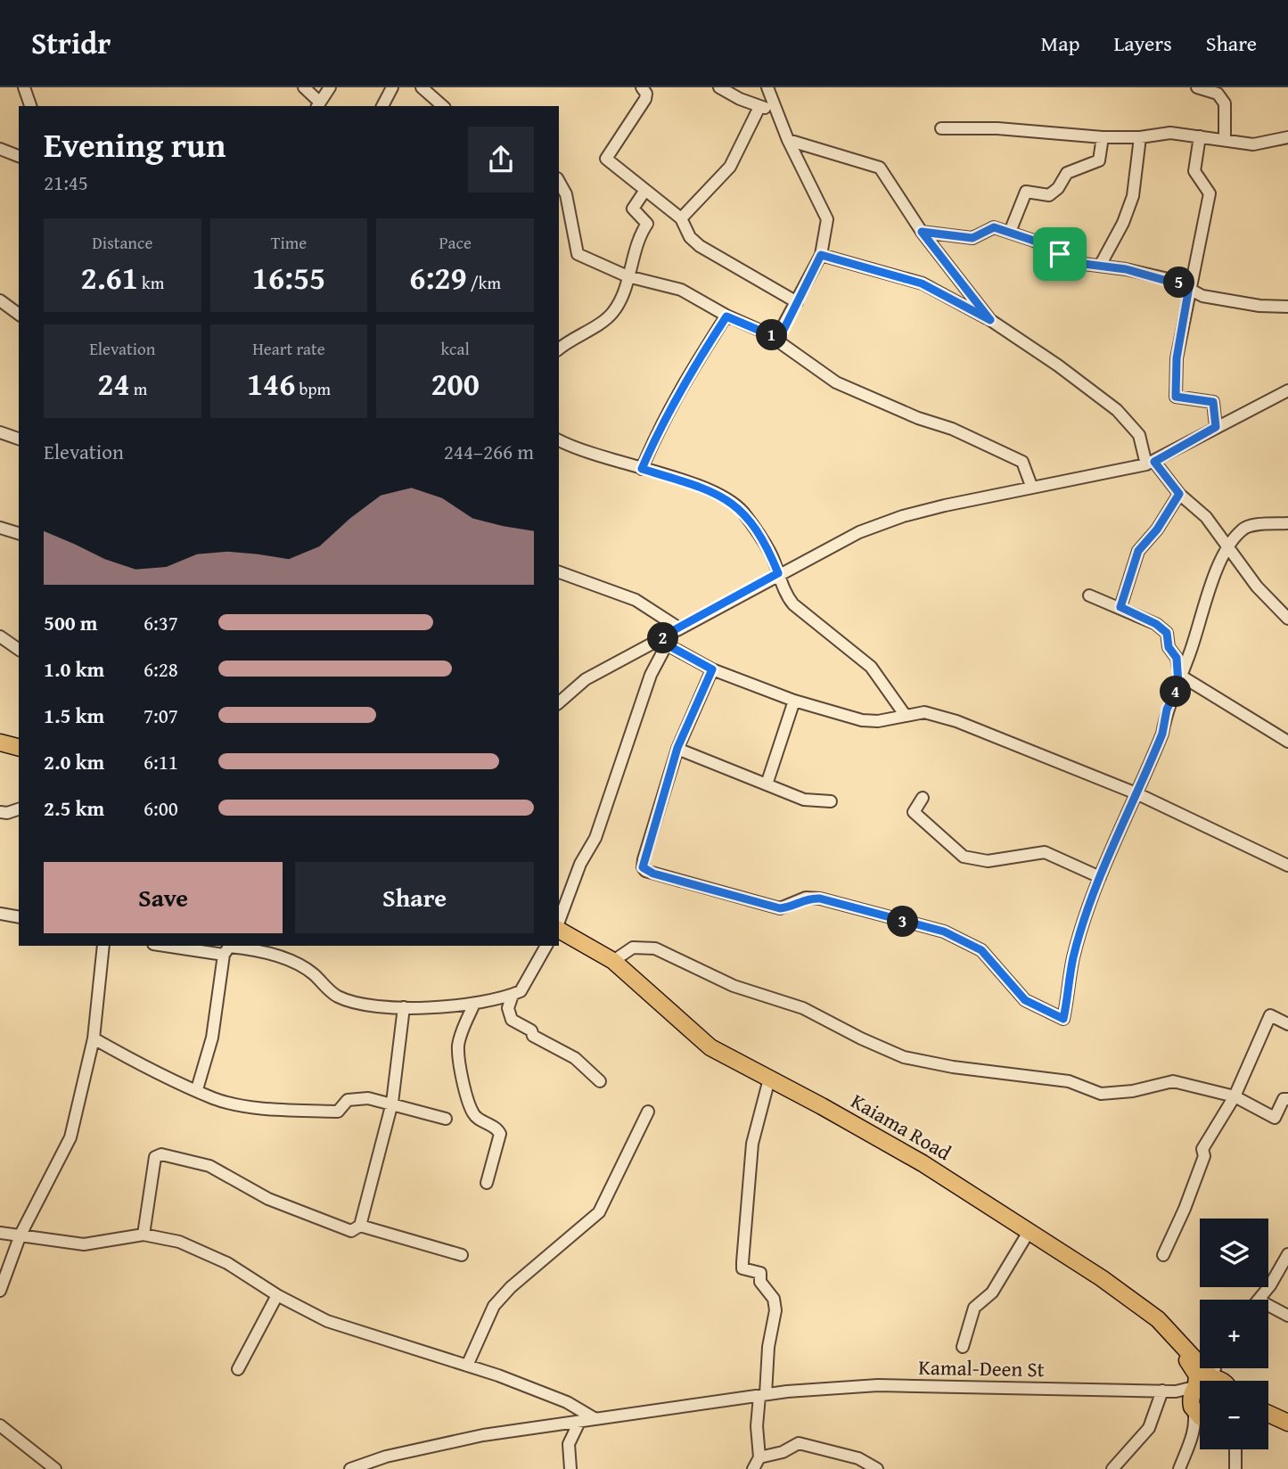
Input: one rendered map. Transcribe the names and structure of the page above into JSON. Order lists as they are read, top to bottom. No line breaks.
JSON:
{"streets":{"highway":["Kaiama Road"],"street":["Kamal-Deen St"]},"crossings":[["Kaiama Road","Kamal-Deen St"]],"page":{"header":"Stridr","nav":["Map","Layers","Share"],"heading":["Evening run","21:45"],"stats":[["Distance","2.61 km"],["Time","16:55"],["Pace","6:29 /km"],["Elevation","24 m"],["Heart rate","146 bpm"],["kcal","200"]],"pins":["5","1","2","4","3"],"chart":["Elevation","244–266 m"],"list":[{"name":"500 m","note":"6:37"},{"name":"1.0 km","note":"6:28"},{"name":"1.5 km","note":"7:07"},{"name":"2.0 km","note":"6:11"},{"name":"2.5 km","note":"6:00"}],"buttons":["Save","Share"],"map_buttons":["+","−"]}}
